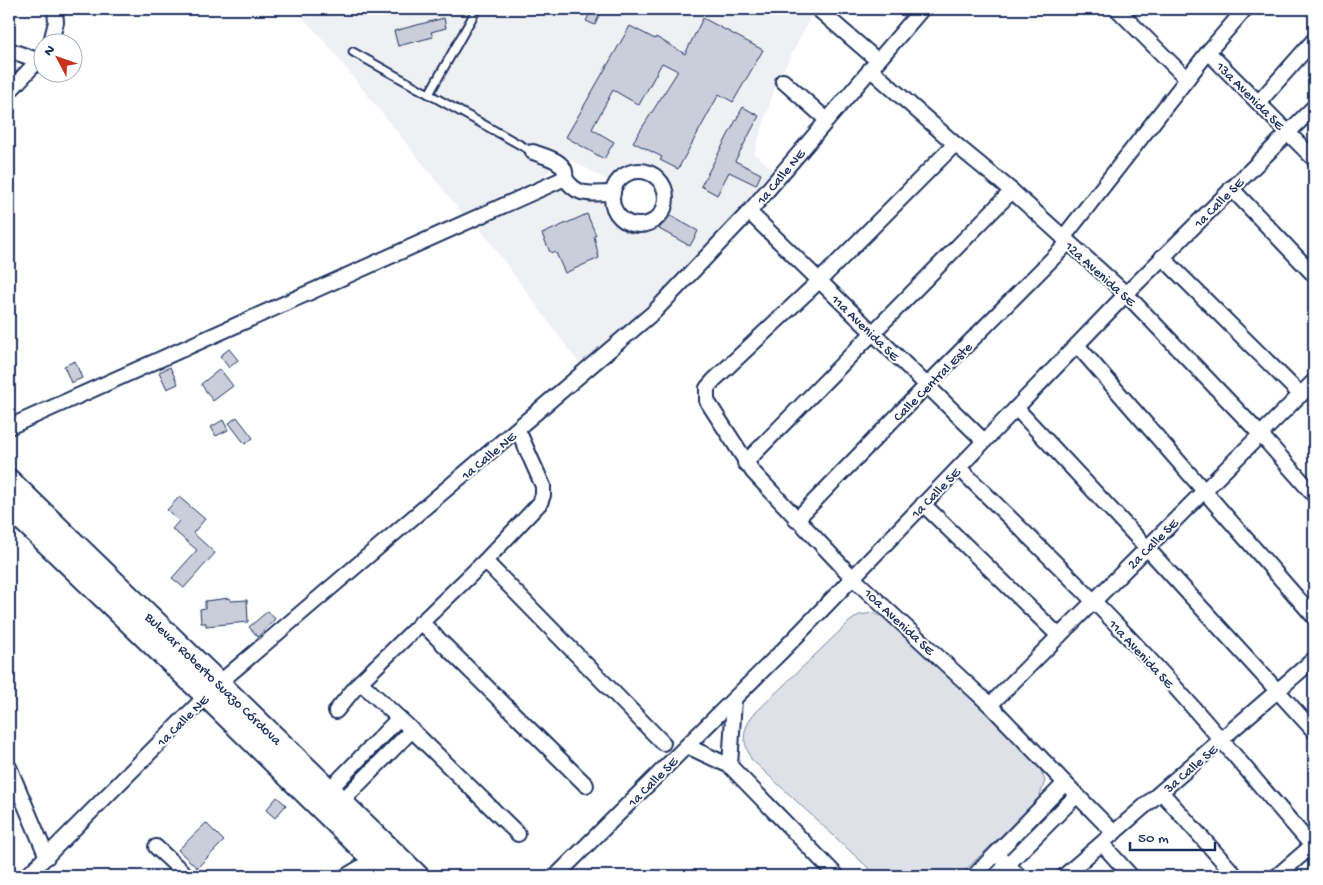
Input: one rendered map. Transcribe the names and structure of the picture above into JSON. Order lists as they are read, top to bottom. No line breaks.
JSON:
{"streets":{"main road":["Bulevar Roberto Suazo Córdova"],"street":["13a Avenida SE","1a Calle NE","1a Calle SE","12a Avenida SE","11a Avenida SE","Calle Central Este","2a Calle SE","10a Avenida SE","3a Calle SE"]},"crossings":[["13a Avenida SE","1a Calle SE"],["13a Avenida SE","Calle Central Este"],["1a Calle NE","12a Avenida SE"],["1a Calle NE","11a Avenida SE"],["1a Calle NE","Bulevar Roberto Suazo Córdova"],["1a Calle SE","12a Avenida SE"],["1a Calle SE","11a Avenida SE"],["1a Calle SE","10a Avenida SE"],["12a Avenida SE","Calle Central Este"],["12a Avenida SE","2a Calle SE"],["11a Avenida SE","Calle Central Este"],["11a Avenida SE","2a Calle SE"],["11a Avenida SE","10a Avenida SE"],["11a Avenida SE","3a Calle SE"],["Calle Central Este","10a Avenida SE"],["2a Calle SE","10a Avenida SE"],["10a Avenida SE","3a Calle SE"]],"scale_bar":"50 m","north":"top left"}
